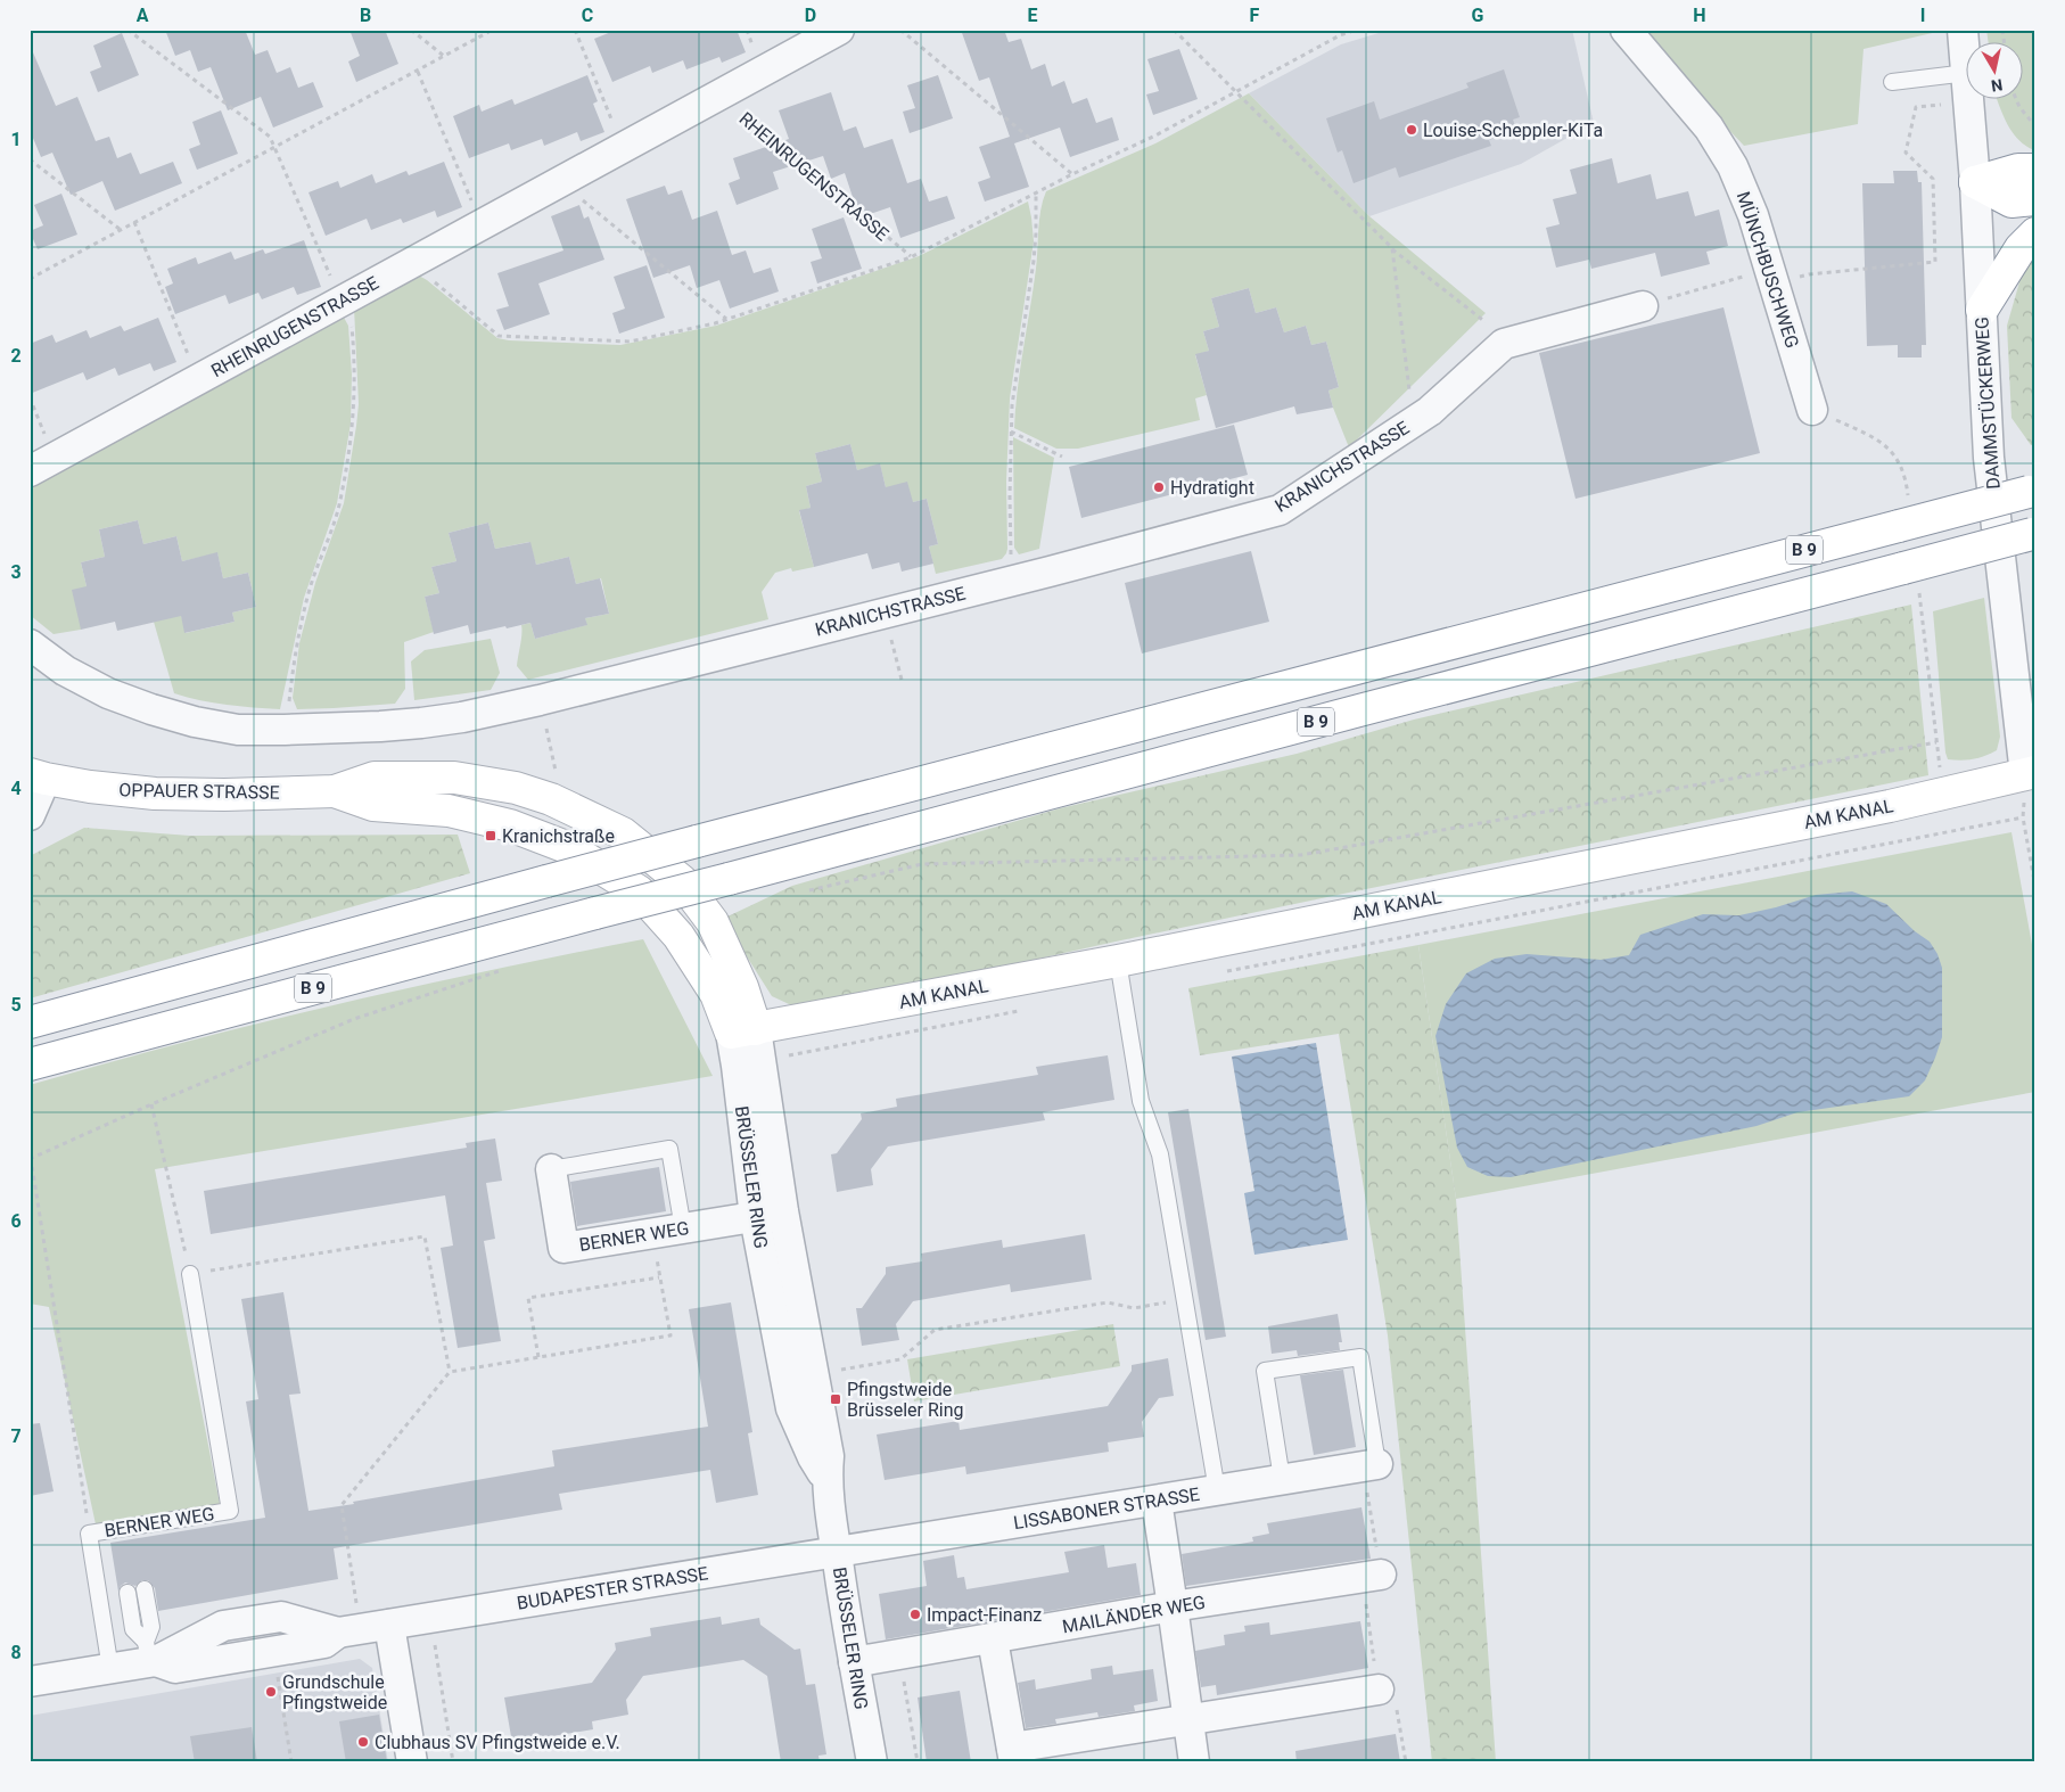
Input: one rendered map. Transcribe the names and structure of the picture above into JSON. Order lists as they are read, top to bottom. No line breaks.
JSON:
{"streets":{"main road":["B 9","OPPAUER STRASSE","AM KANAL","BRÜSSELER RING"],"street":["RHEINRUGENSTRASSE","MÜNCHBUSCHWEG","DAMMSTÜCKERWEG","KRANICHSTRASSE","BERNER WEG","LISSABONER STRASSE","BUDAPESTER STRASSE","MAILÄNDER WEG"]},"crossings":[["DAMMSTÜCKERWEG","AM KANAL"],["OPPAUER STRASSE","BRÜSSELER RING"],["AM KANAL","BRÜSSELER RING"],["BRÜSSELER RING","BERNER WEG"],["BRÜSSELER RING","LISSABONER STRASSE"],["BRÜSSELER RING","BUDAPESTER STRASSE"],["BRÜSSELER RING","MAILÄNDER WEG"],["BERNER WEG","BUDAPESTER STRASSE"],["LISSABONER STRASSE","BUDAPESTER STRASSE"]],"places":{"other":["Louise-Scheppler-KiTa","Hydratight","Impact-Finanz","Grundschule Pfingstweide","Clubhaus SV Pfingstweide e.V."],"transit":["Kranichstraße","Pfingstweide Brüsseler Ring"]},"north":"bottom","grid":{"columns":["A","B","C","D","E","F","G","H","I"],"rows":["1","2","3","4","5","6","7","8"]}}
